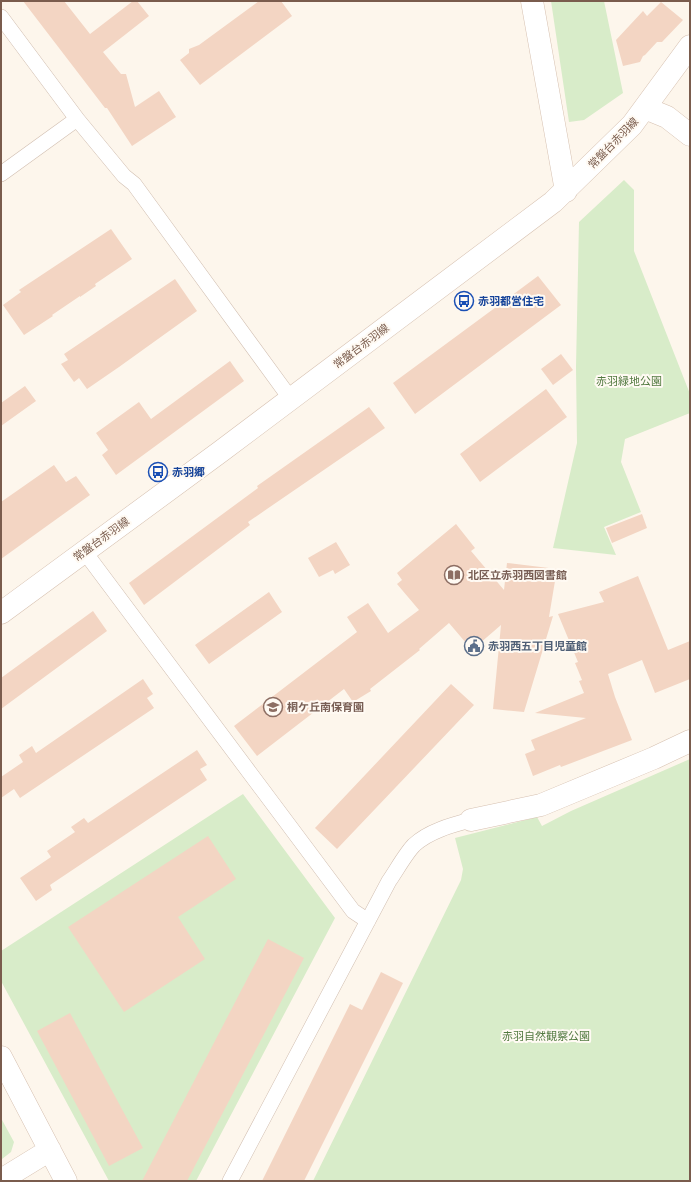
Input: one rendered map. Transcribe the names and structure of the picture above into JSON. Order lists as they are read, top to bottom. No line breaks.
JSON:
{"streets":{"main road":["常盤台赤羽線"]},"parks":["赤羽緑地公園","赤羽自然観察公園"],"places":{"bus stop":["赤羽都営住宅","赤羽郷"],"library":["北区立赤羽西図書館"],"public building":["赤羽西五丁目児童館"],"school or university":["桐ケ丘南保育園"]}}
